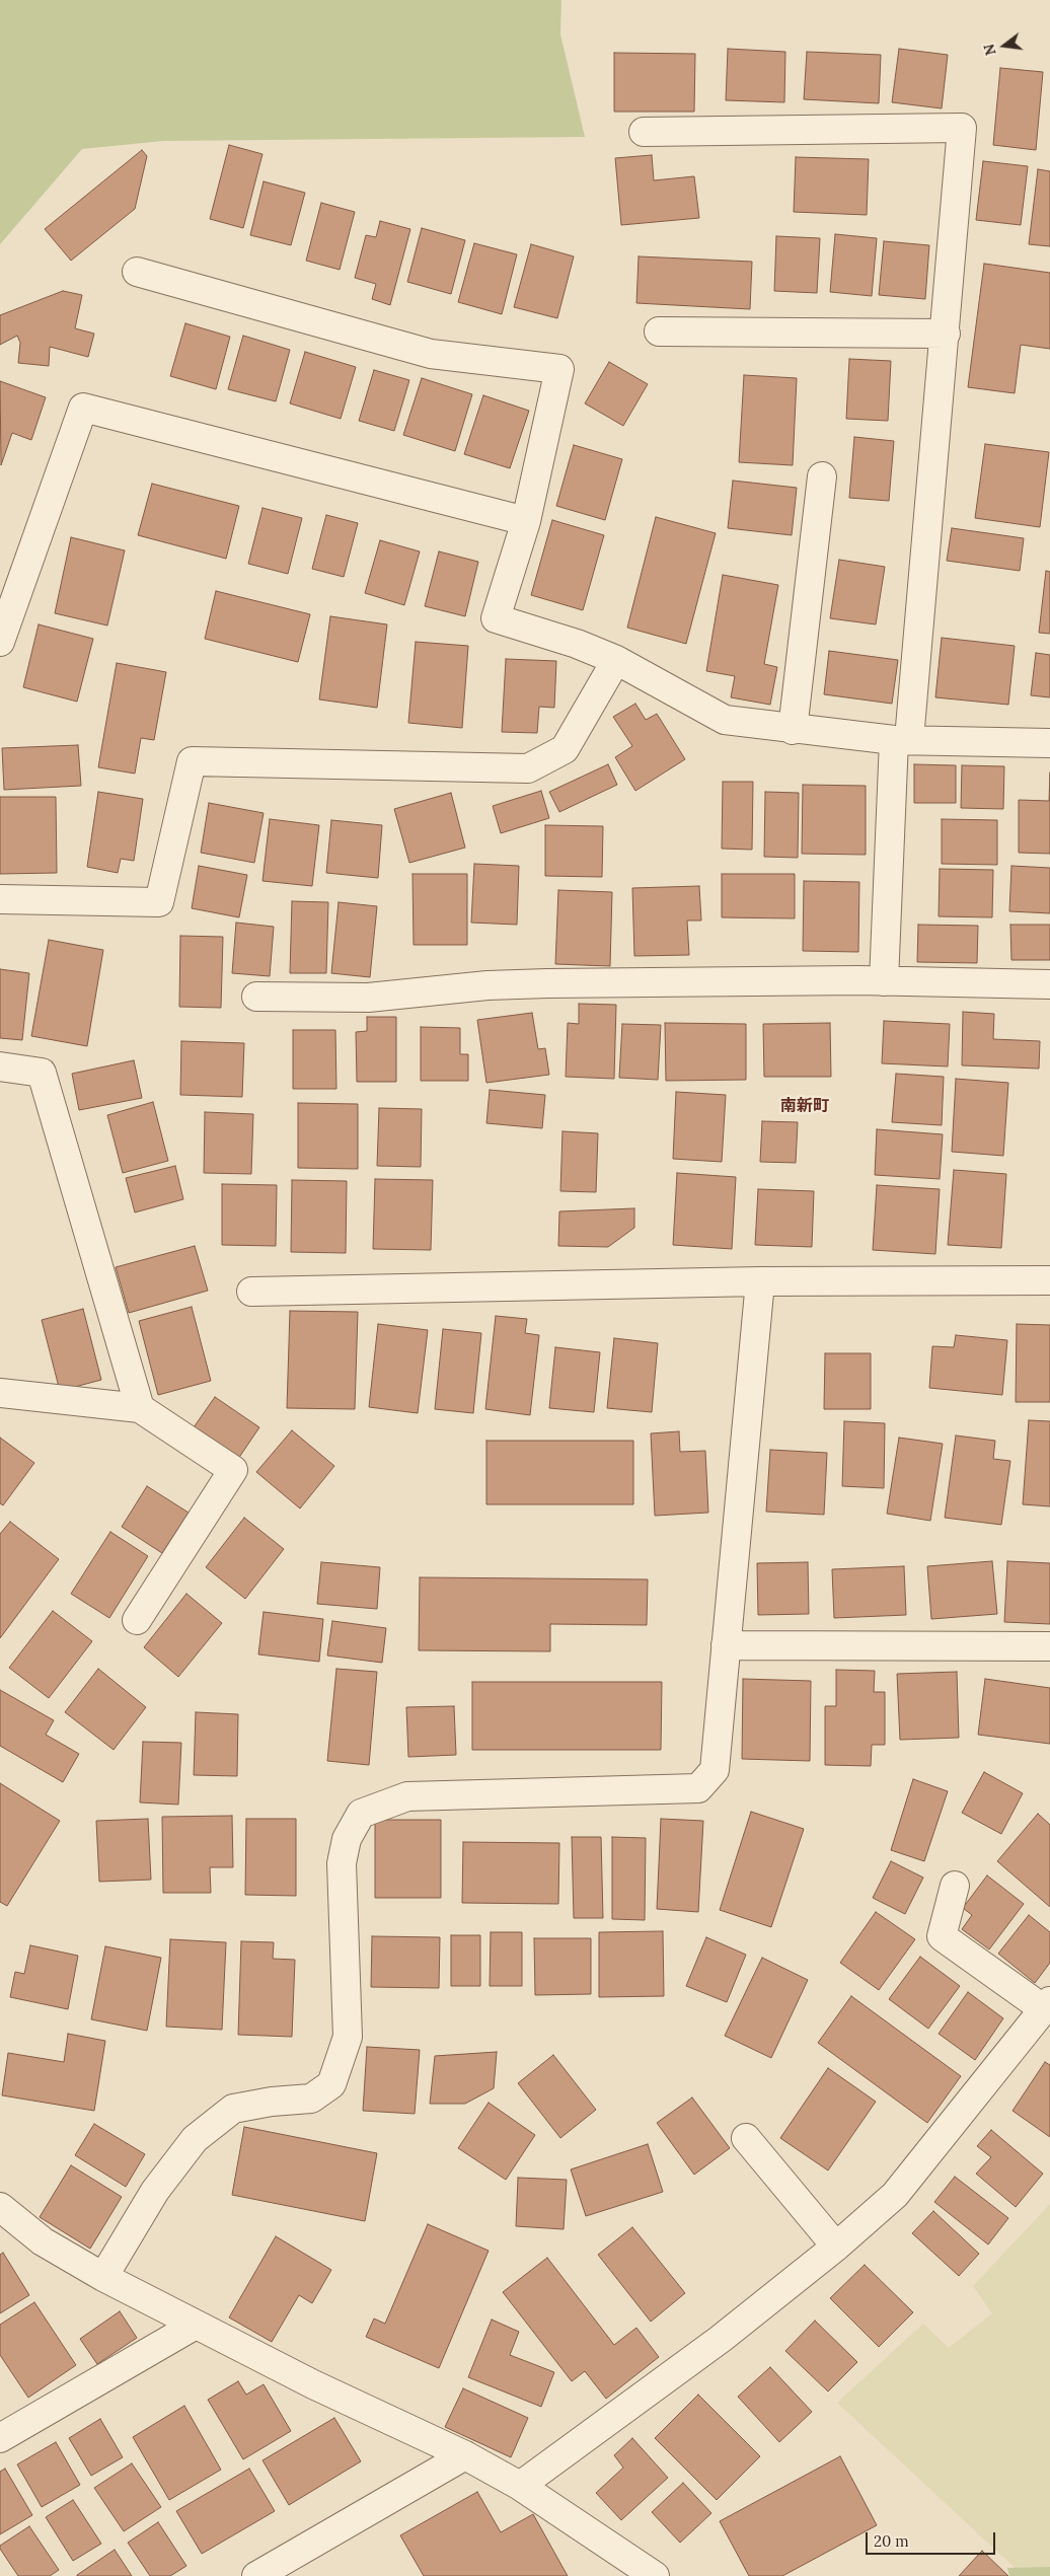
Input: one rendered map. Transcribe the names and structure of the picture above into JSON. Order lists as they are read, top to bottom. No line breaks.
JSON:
{"districts":["南新町"],"scale_bar":"20 m","north":"left"}
